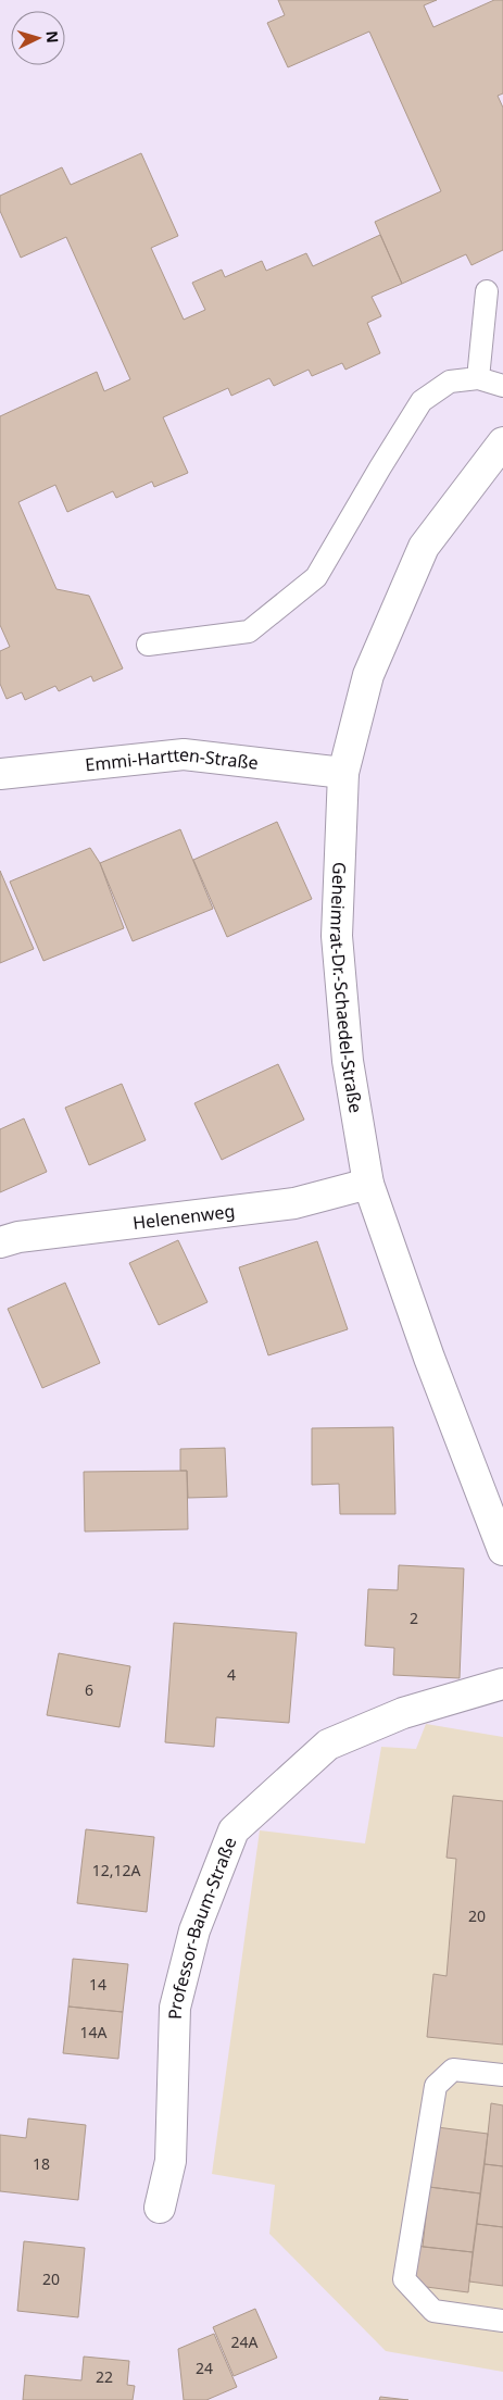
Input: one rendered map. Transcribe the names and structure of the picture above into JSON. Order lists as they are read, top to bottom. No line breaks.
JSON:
{"streets":{"street":["Emmi-Hartten-Straße","Geheimrat-Dr.-Schaedel-Straße","Helenenweg","Professor-Baum-Straße"]},"crossings":[["Emmi-Hartten-Straße","Geheimrat-Dr.-Schaedel-Straße"],["Geheimrat-Dr.-Schaedel-Straße","Helenenweg"]],"house_numbers":["2","4","6","12,12A","20","14","14A","18","20","24A","24","22"],"north":"right"}
